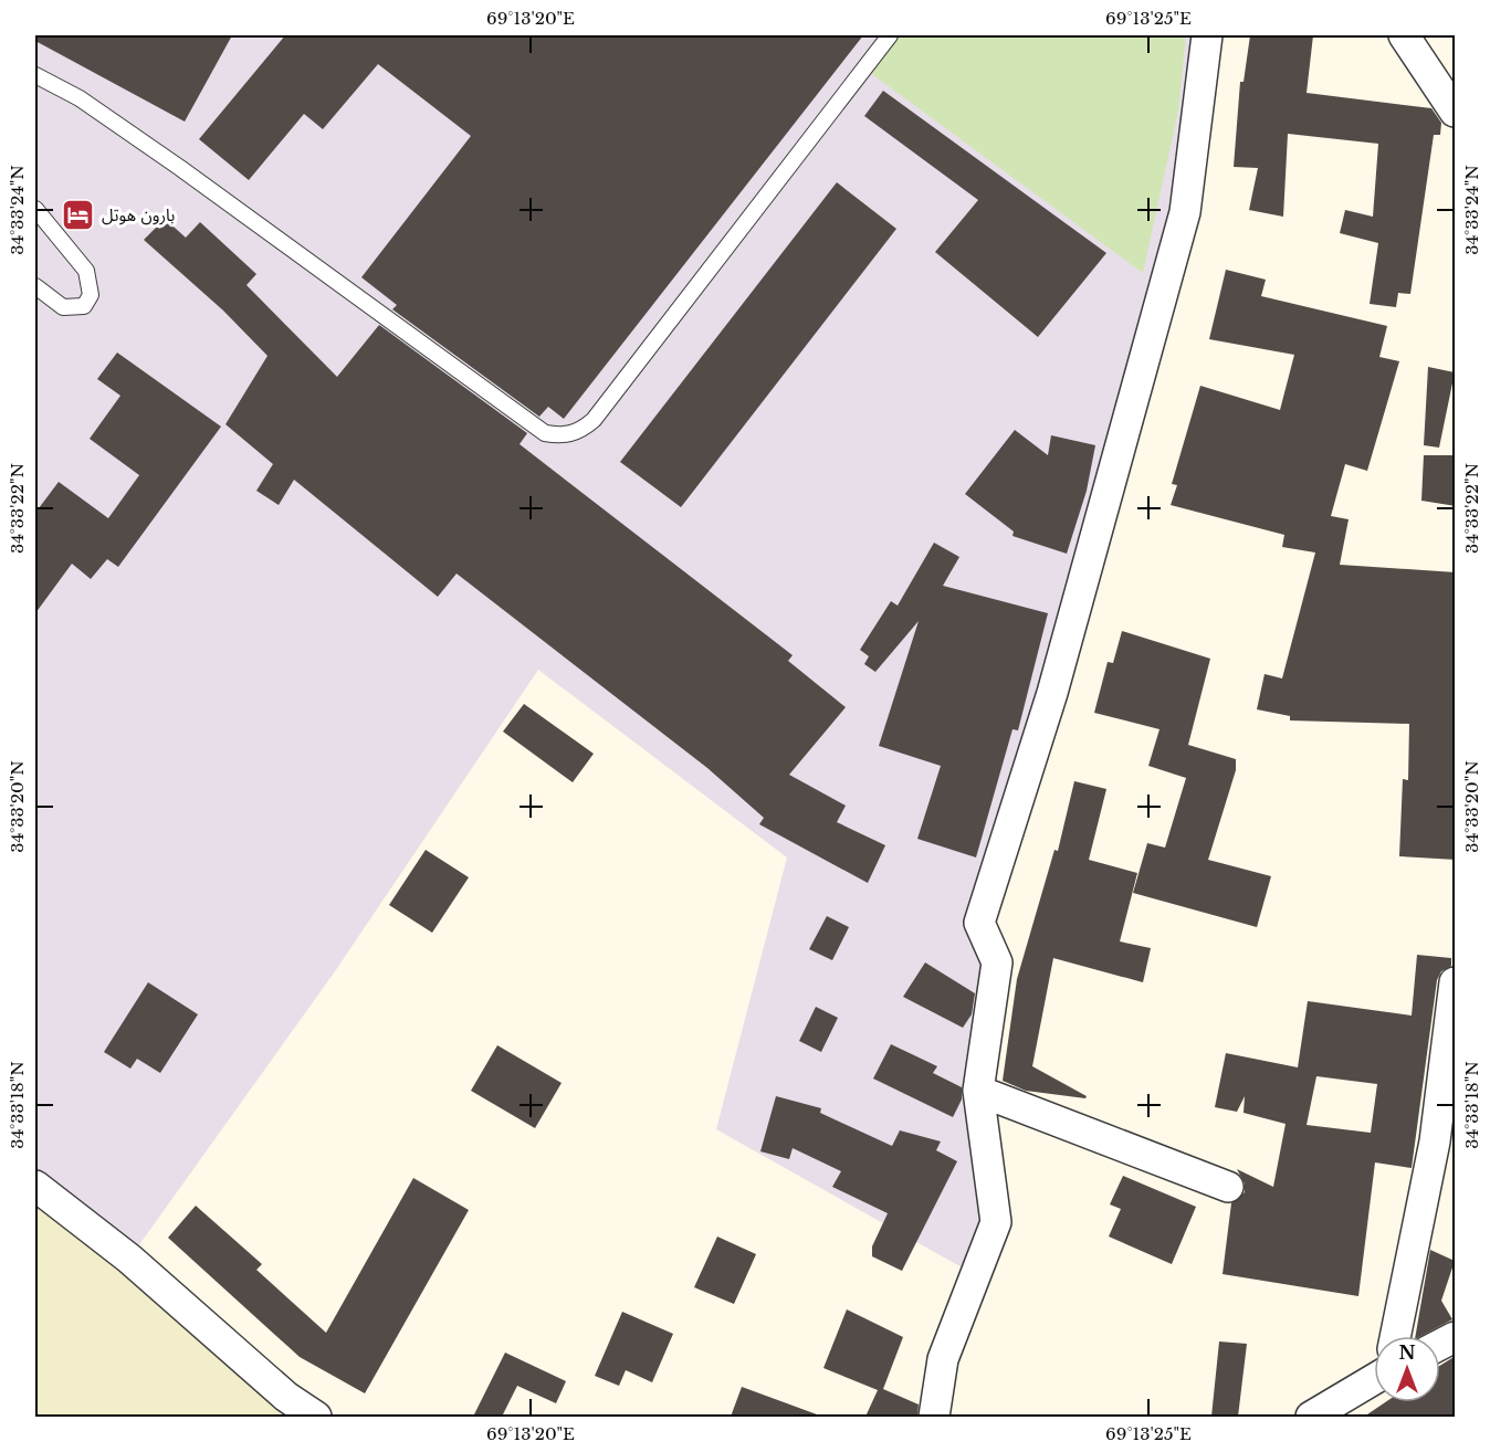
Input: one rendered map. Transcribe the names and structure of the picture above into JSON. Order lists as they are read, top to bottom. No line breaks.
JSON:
{"places":{"hotel":["بارون هوتل"]},"north":"top","coordinates":["69°13'20\"E","69°13'25\"E","34°33'24\"N","34°33'22\"N","34°33'20\"N","34°33'18\"N"]}
